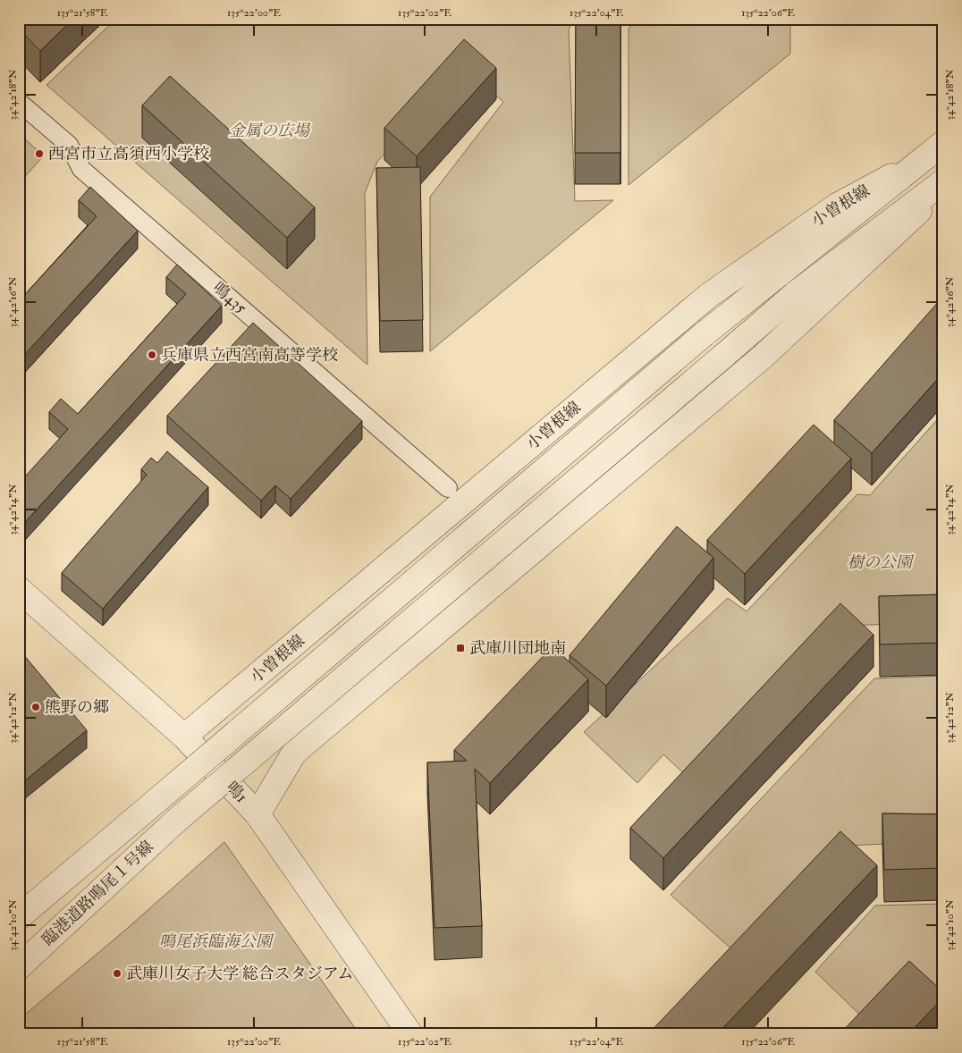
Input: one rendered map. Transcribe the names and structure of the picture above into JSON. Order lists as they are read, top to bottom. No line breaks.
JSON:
{"streets":{"street":["小曽根線","鳴435","鳴1","臨港道路鳴尾１号線"]},"crossings":[["小曽根線","鳴1"],["小曽根線","臨港道路鳴尾１号線"]],"parks":["金属の広場","樹の公園","鳴尾浜臨海公園"],"places":{"other":["西宮市立高須西小学校","兵庫県立西宮南高等学校","熊野の郷","武庫川女子大学 総合スタジアム"],"transit":["武庫川団地南"]},"coordinates":["135°21'58\"E","135°22'00\"E","135°22'02\"E","135°22'04\"E","135°22'06\"E","34°42'18\"N","34°42'16\"N","34°42'14\"N","34°42'12\"N","34°42'10\"N"]}
